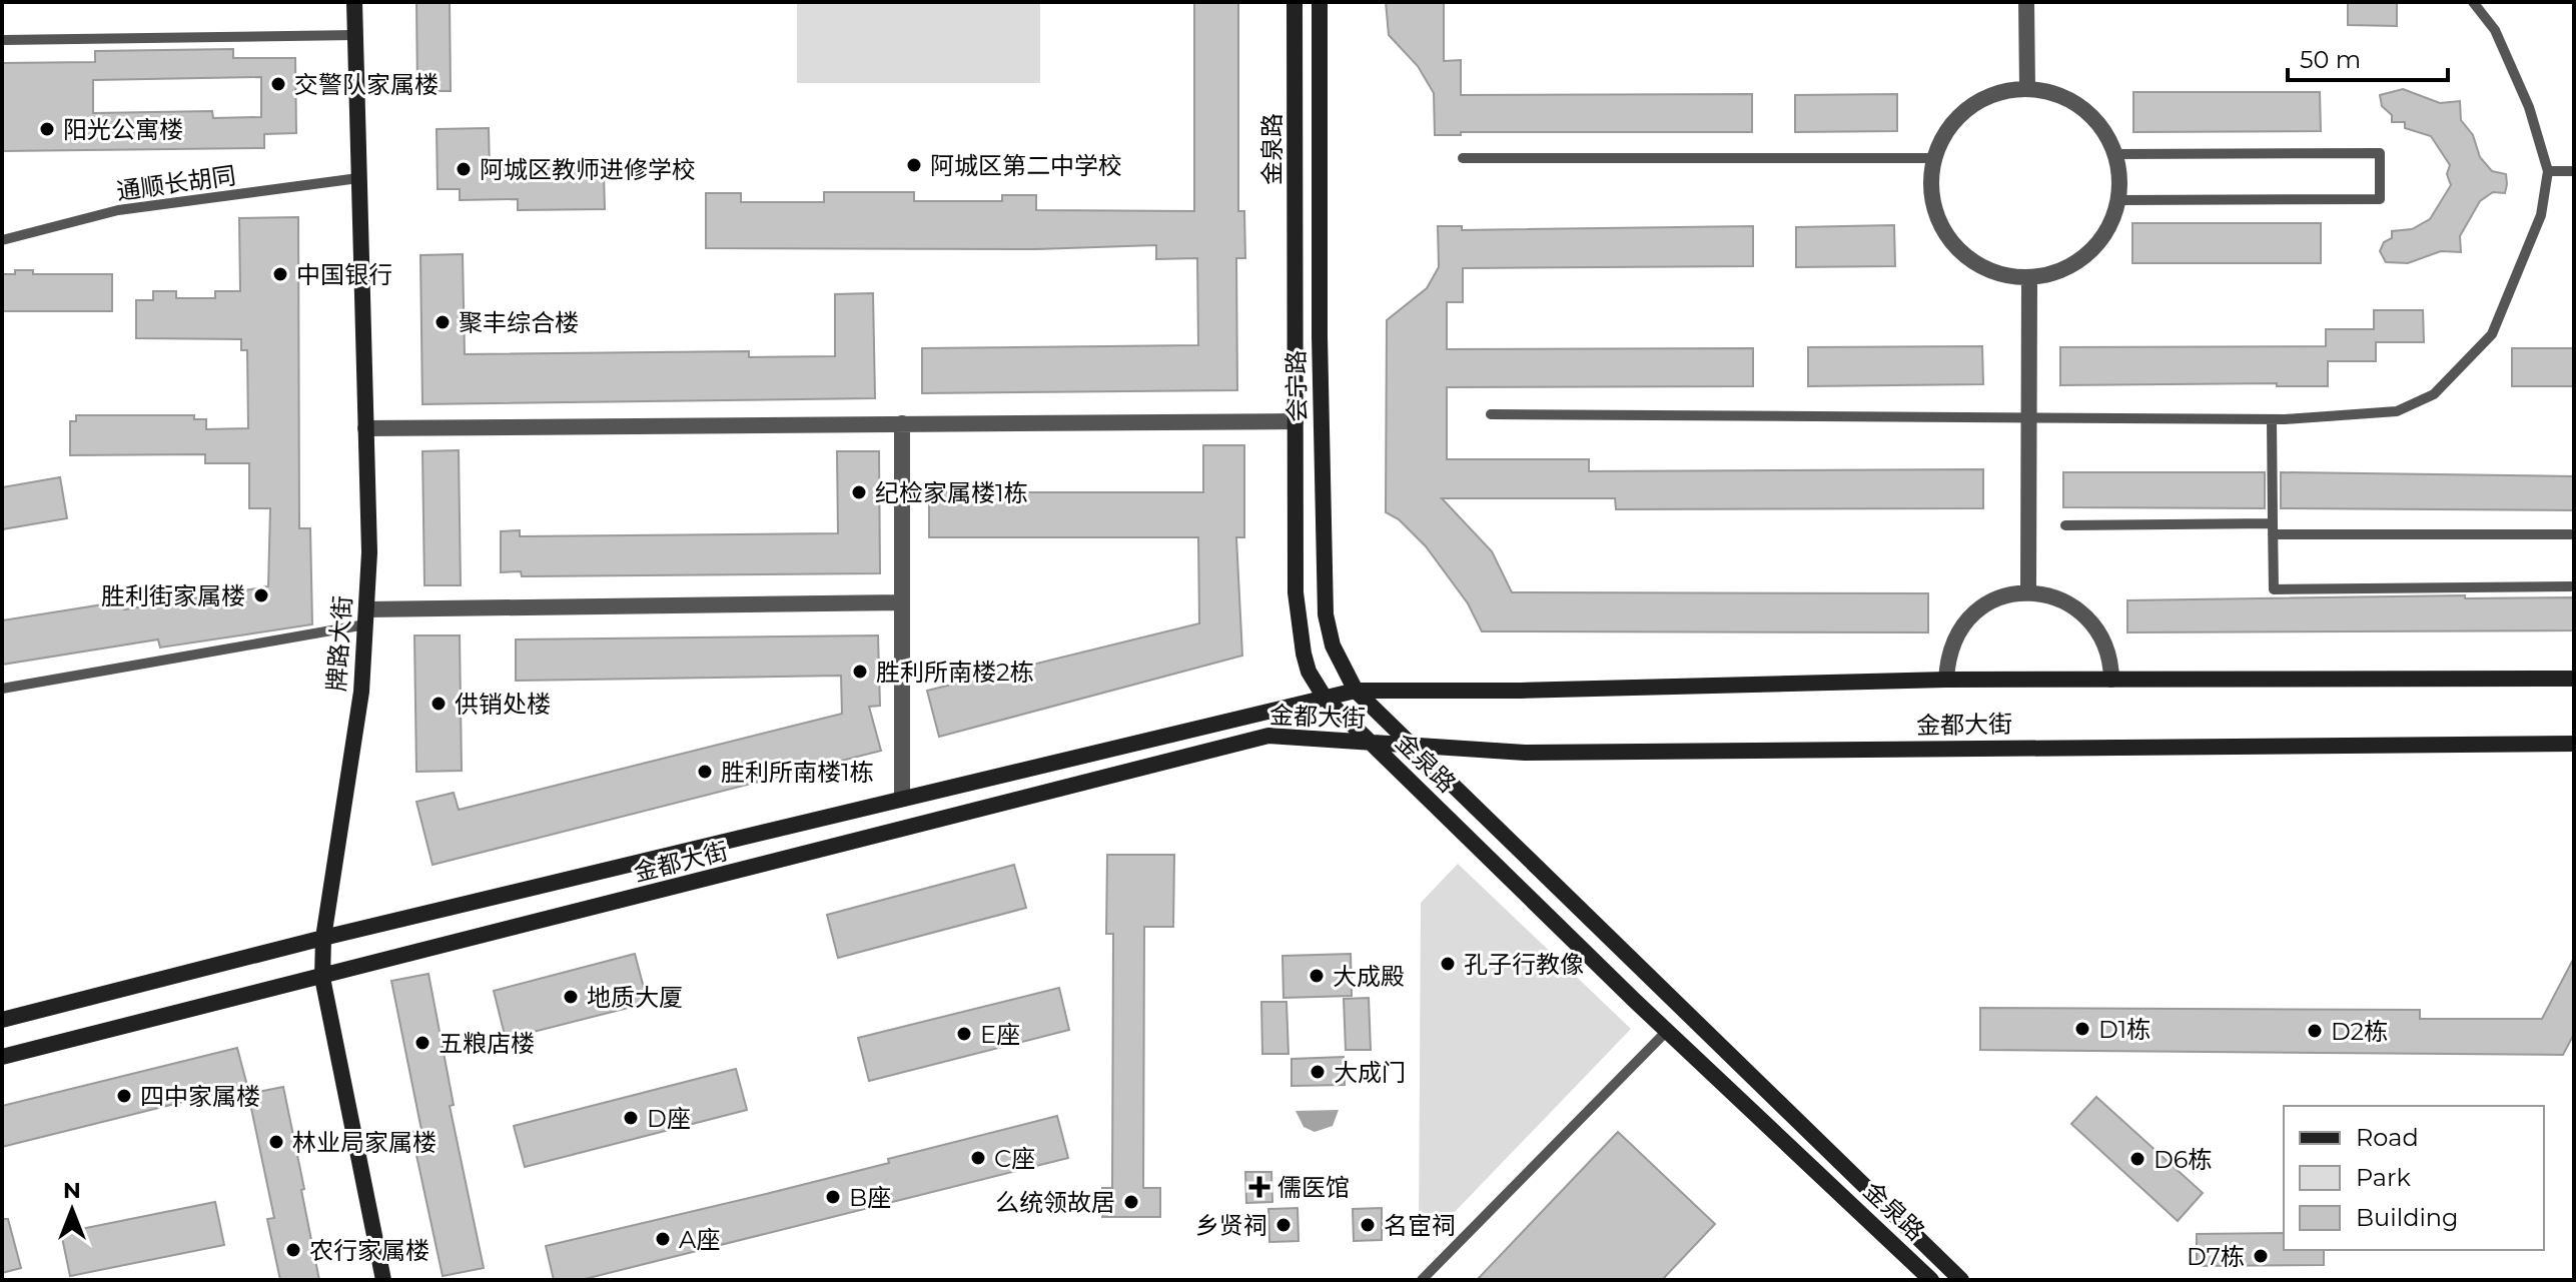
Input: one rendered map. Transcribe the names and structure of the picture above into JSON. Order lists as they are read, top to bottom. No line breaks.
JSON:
{"streets":{"main road":["金泉路","会宁路","牌路大街","金都大街"],"lane":["通顺长胡同"]},"crossings":[["金泉路","会宁路"],["金泉路","金都大街"],["通顺长胡同","牌路大街"],["会宁路","金都大街"],["牌路大街","金都大街"]],"places":{"other":["交警队家属楼","阳光公寓楼","阿城区第二中学校","阿城区教师进修学校","中国银行","聚丰综合楼","纪检家属楼1栋","胜利街家属楼","胜利所南楼2栋","供销处楼","胜利所南楼1栋","孔子行教像","大成殿","地质大厦","D1栋","D2栋","E座","五粮店楼","大成门","四中家属楼","D座","林业局家属楼","C座","D6栋","B座","么统领故居","乡贤祠","名宦祠","A座","农行家属楼","D7栋"],"health":["儒医馆"]},"legend":["Road","Park","Building"],"scale_bar":"50 m","north":"top"}
